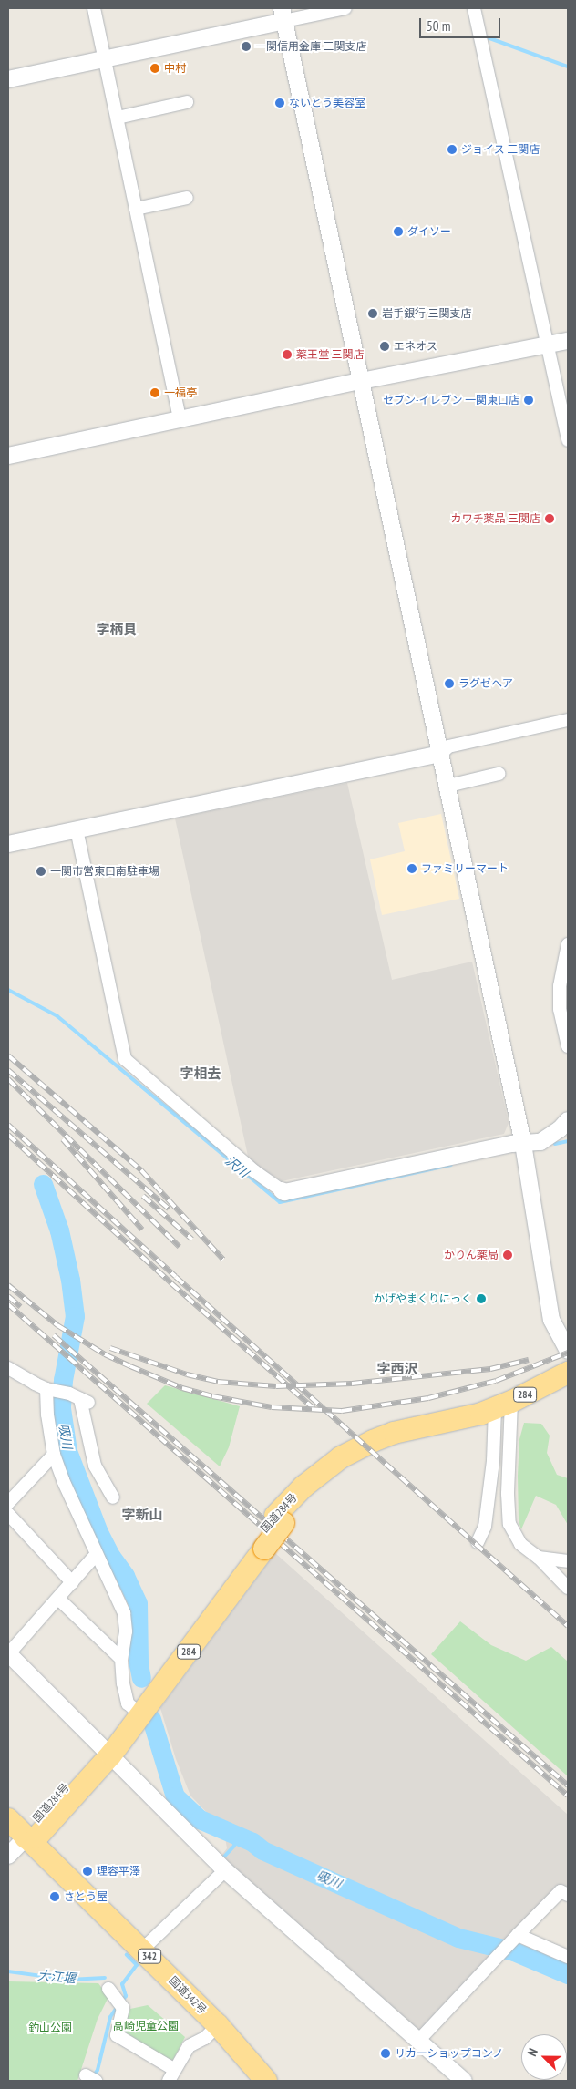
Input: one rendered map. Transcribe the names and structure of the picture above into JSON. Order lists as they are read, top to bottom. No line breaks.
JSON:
{"streets":{"highway":["284","国道284号","342","国道342号"]},"crossings":[["国道284号","国道342号"]],"districts":["字柄貝","字相去","字西沢","字新山"],"water":["沢川","吸川","大江堰"],"parks":["高崎児童公園","釣山公園"],"places":["一関信用金庫 三関支店","中村","ないとう美容室","ジョイス 三関店","ダイソー","岩手銀行 三関支店","エネオス","薬王堂 三関店","一福亭","セブン-イレブン 一関東口店","カワチ薬品 三関店","ラグゼヘア","ファミリーマート","一関市営東口南駐車場","かりん薬局","かげやまくりにっく","理容平澤","さとう屋","リカーショップコンノ"],"scale_bar":"50 m","north":"top left"}
